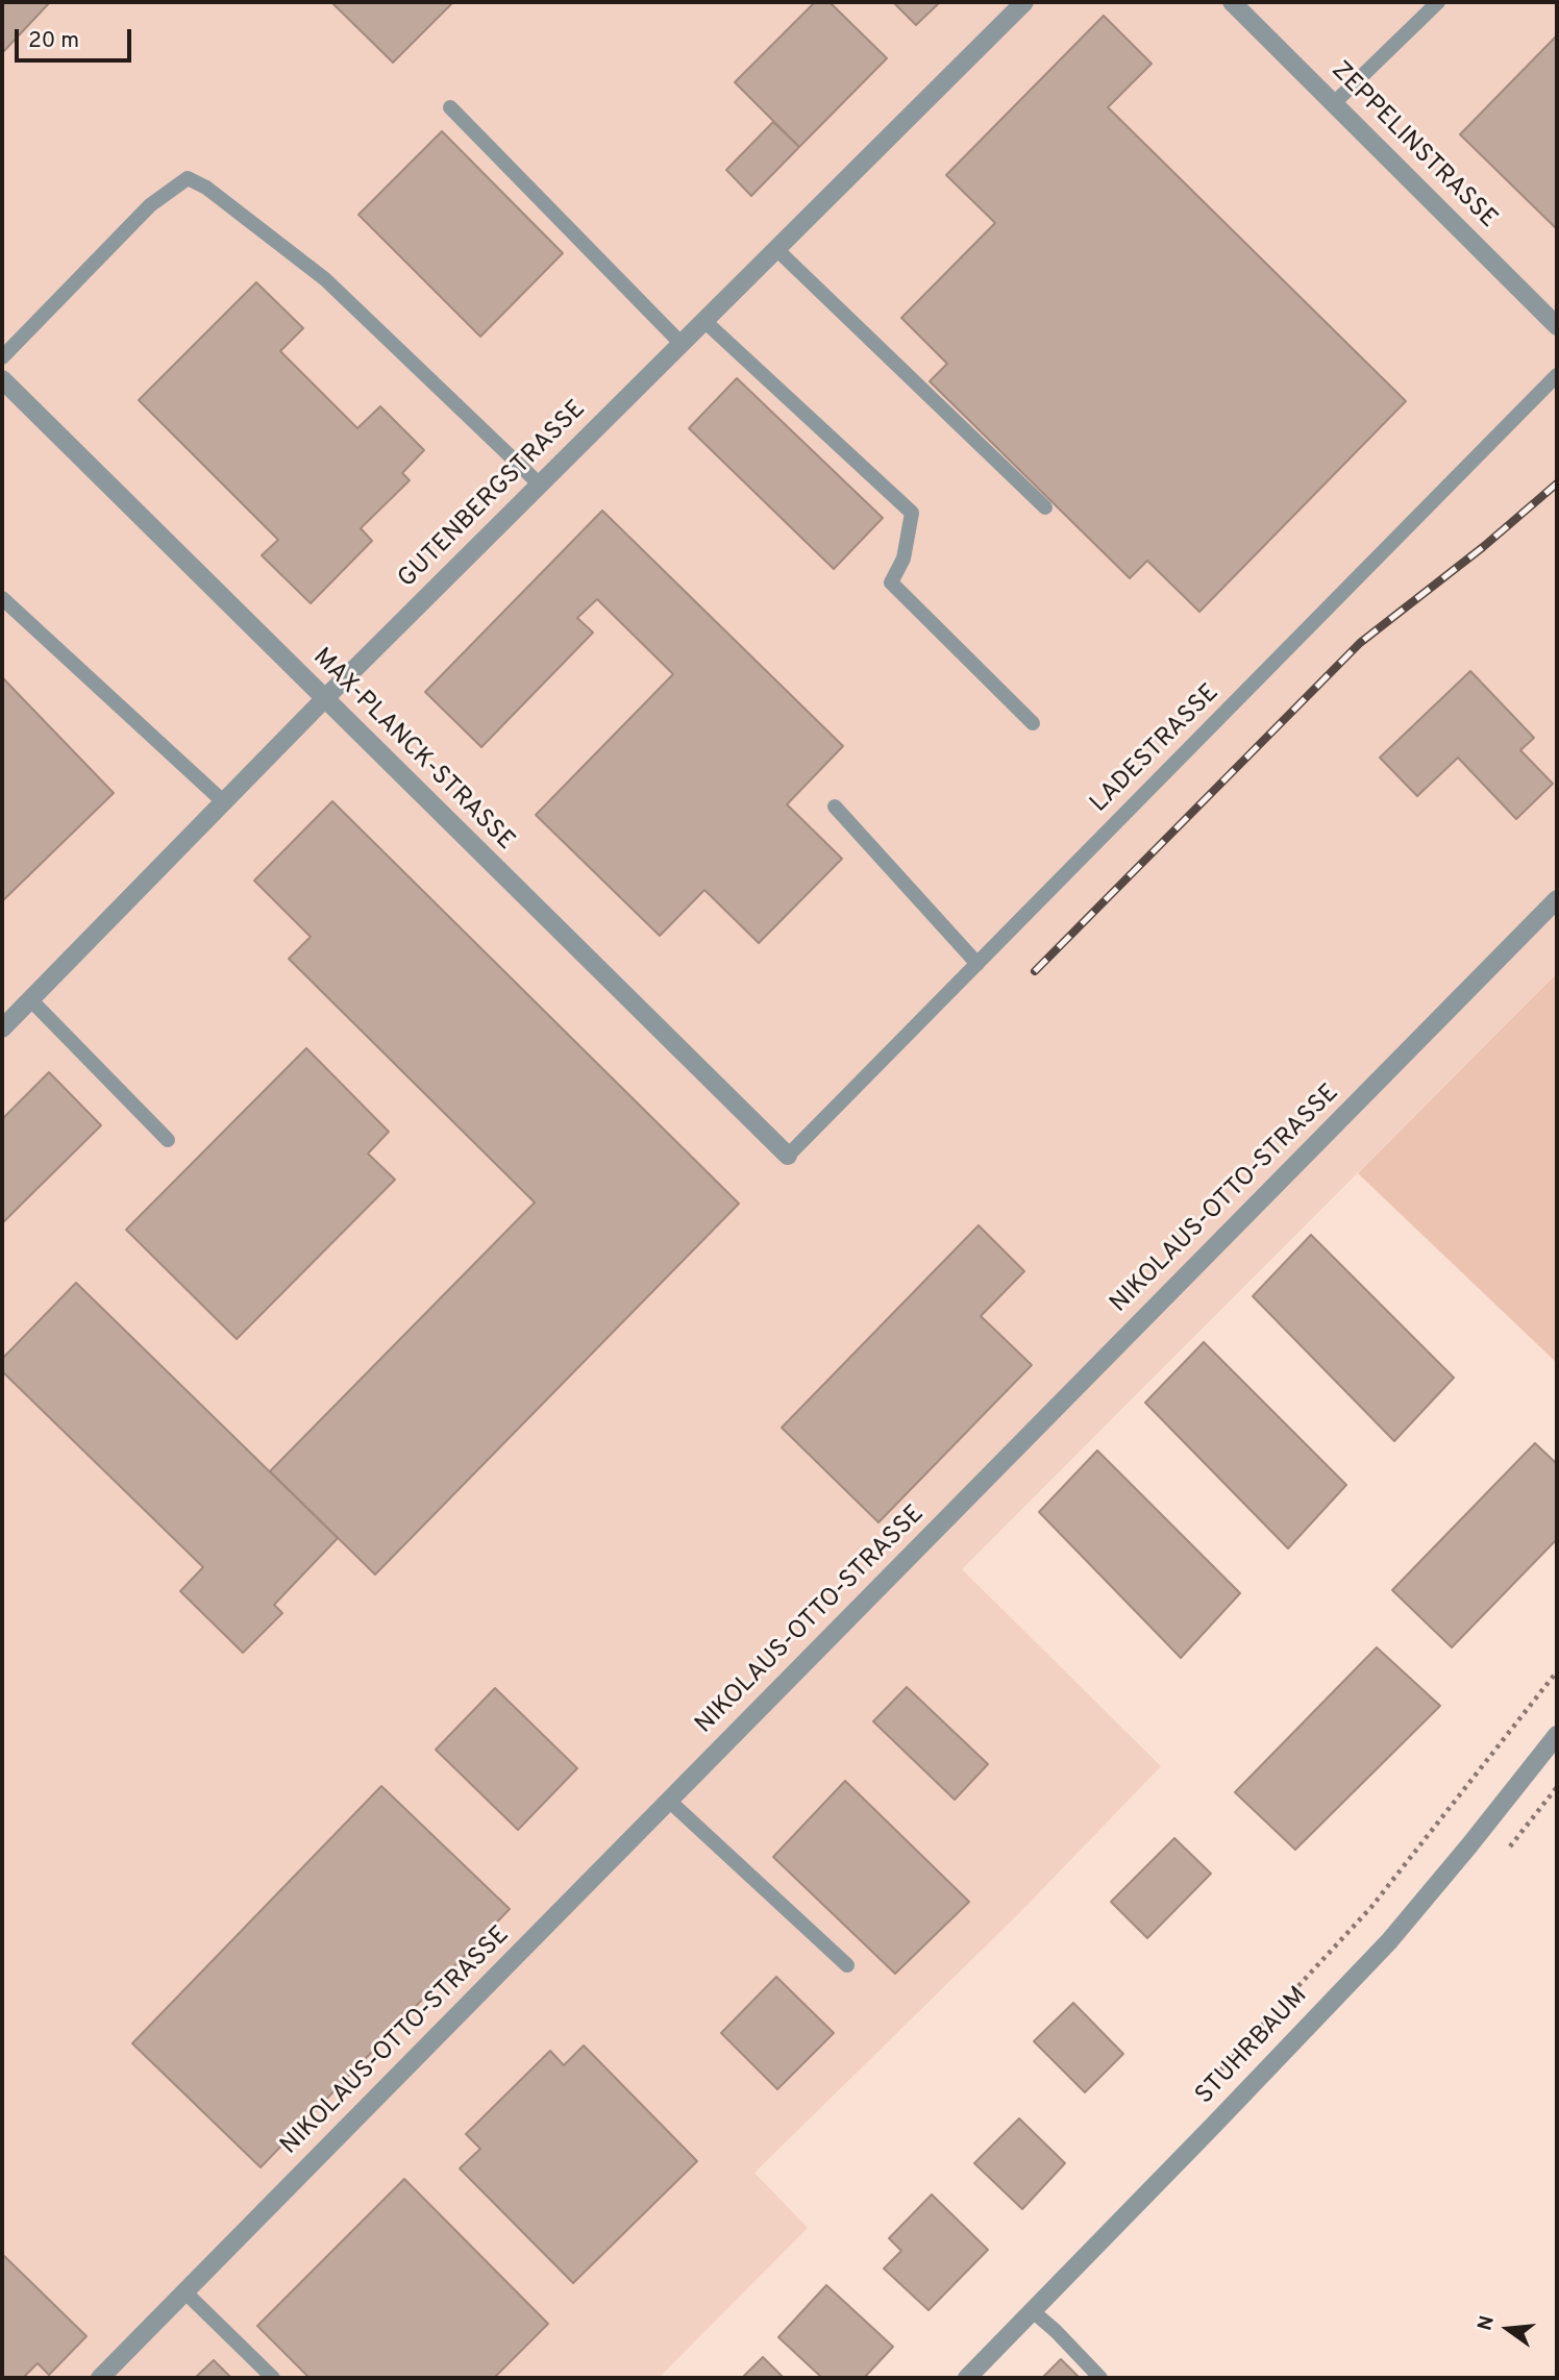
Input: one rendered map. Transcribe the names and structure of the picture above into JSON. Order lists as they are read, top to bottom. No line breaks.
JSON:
{"streets":{"street":["ZEPPELINSTRASSE","GUTENBERGSTRASSE","MAX-PLANCK-STRASSE","NIKOLAUS-OTTO-STRASSE","STUHRBAUM"],"lane":["LADESTRASSE"]},"crossings":[["GUTENBERGSTRASSE","MAX-PLANCK-STRASSE"],["LADESTRASSE","MAX-PLANCK-STRASSE"]],"scale_bar":"20 m","north":"left"}
